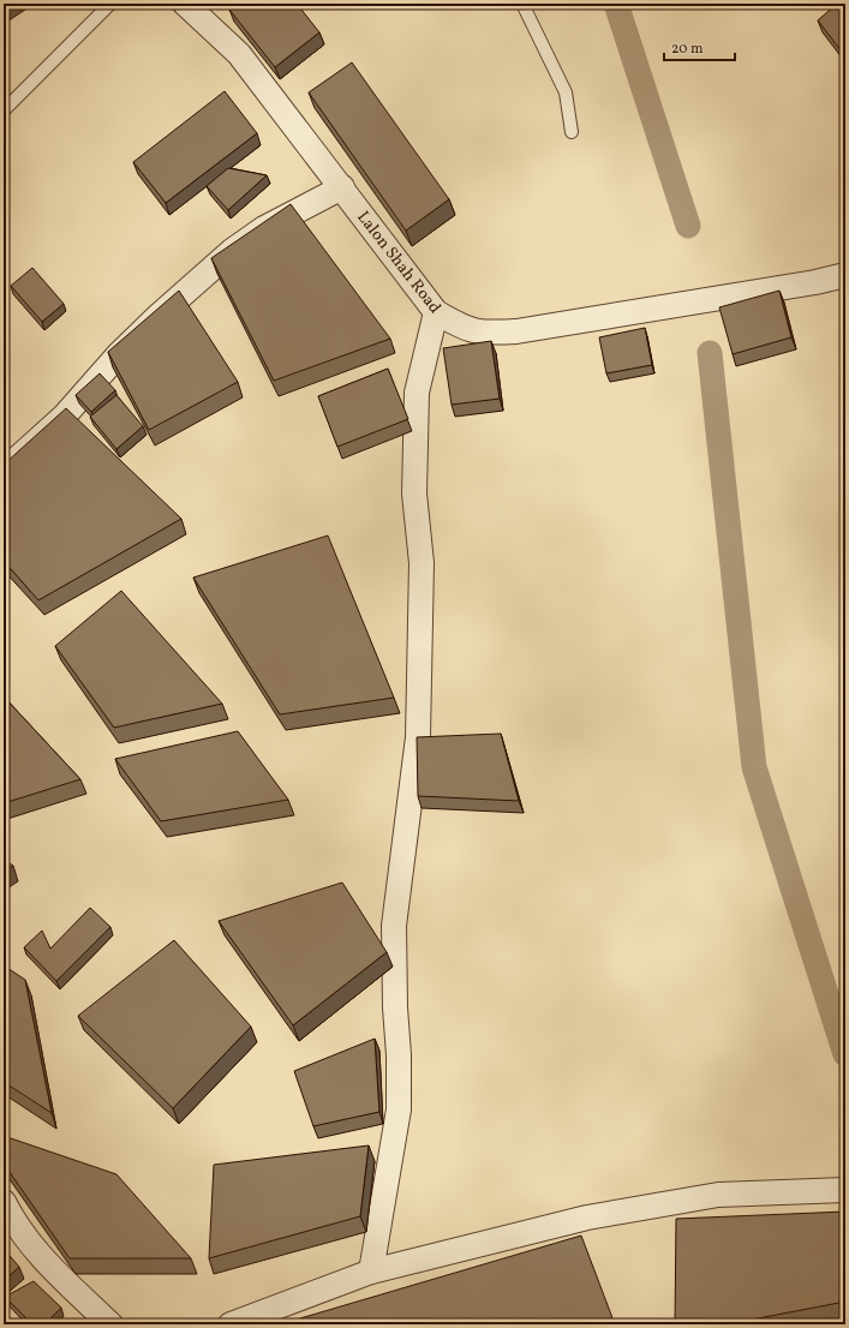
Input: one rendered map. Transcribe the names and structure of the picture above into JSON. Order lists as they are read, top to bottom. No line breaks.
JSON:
{"streets":{"street":["Lalon Shah Road"]},"scale_bar":"20 m"}
